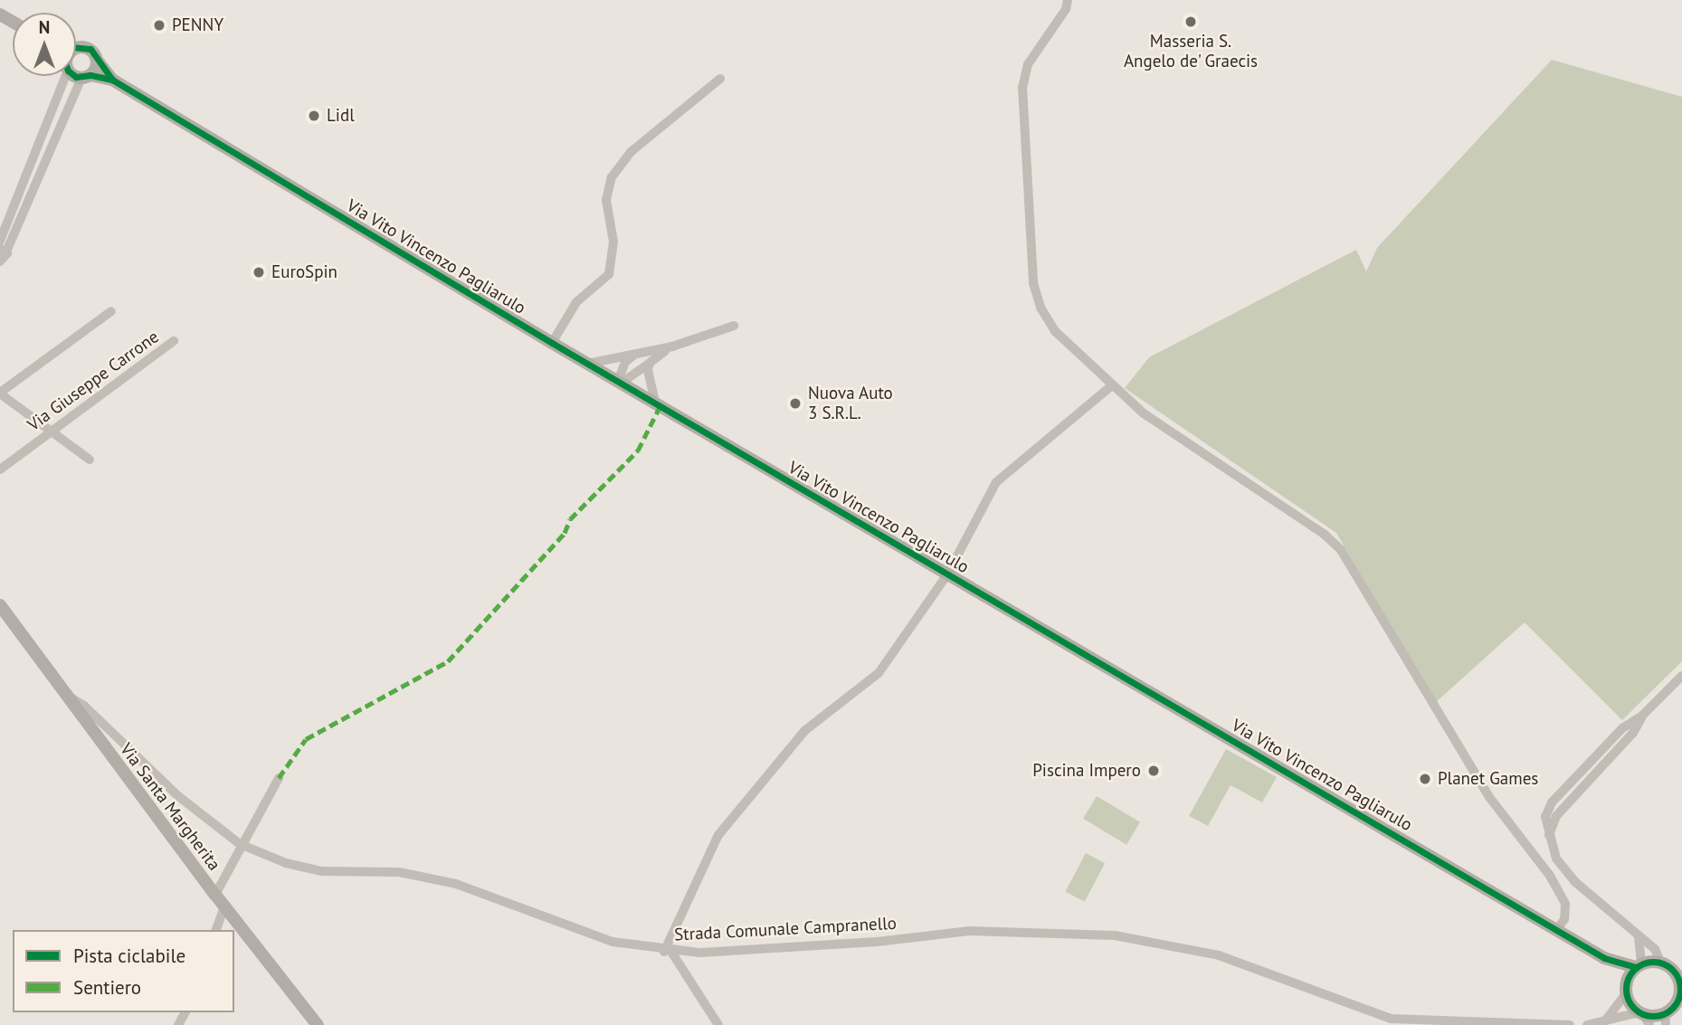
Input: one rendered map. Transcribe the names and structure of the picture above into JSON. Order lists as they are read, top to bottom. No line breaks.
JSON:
{"streets":{"street":["Via Vito Vincenzo Pagliarulo","Via Giuseppe Carrone","Via Santa Margherita","Strada Comunale Campranello"]},"crossings":[["Via Santa Margherita","Strada Comunale Campranello"]],"places":["Masseria S. Angelo de' Graecis","PENNY","Lidl","EuroSpin","Nuova Auto 3 S.R.L.","Piscina Impero","Planet Games"],"legend":["Pista ciclabile","Sentiero"],"north":"top"}
